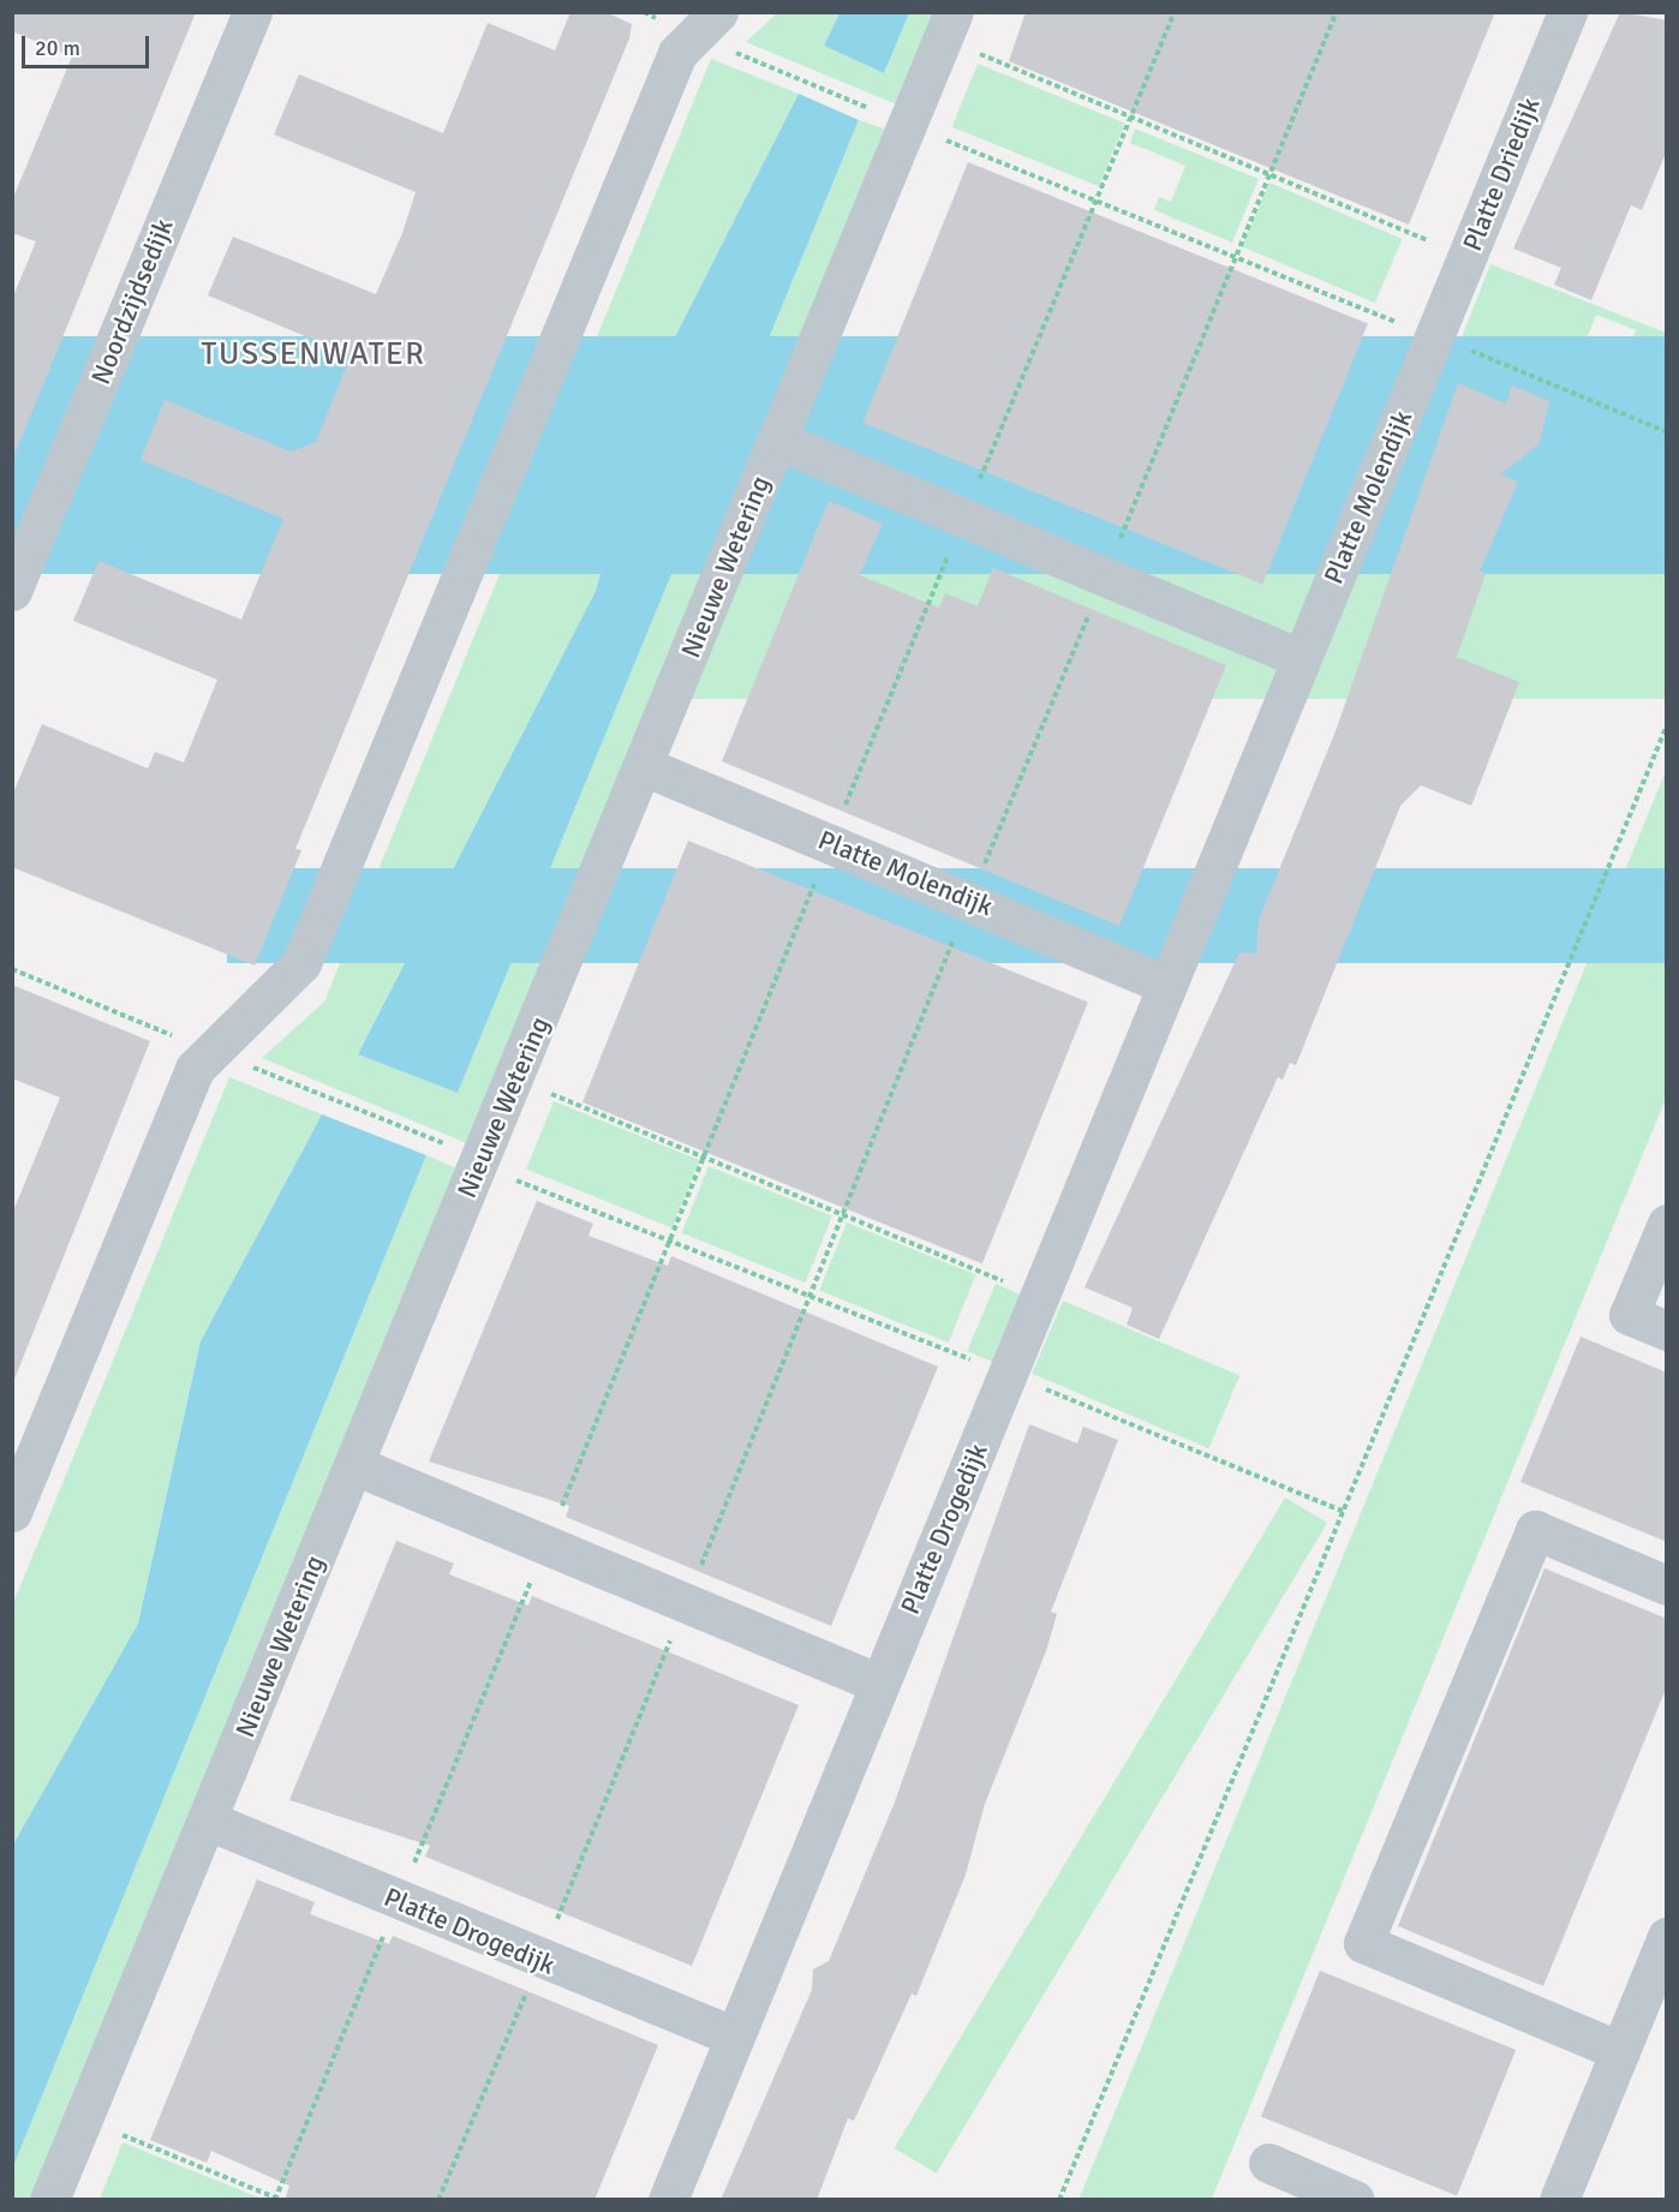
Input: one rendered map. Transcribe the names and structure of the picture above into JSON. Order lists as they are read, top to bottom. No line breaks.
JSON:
{"streets":{"street":["Platte Driedijk","Noordzijdsedijk","Platte Molendijk","Nieuwe Wetering","Platte Drogedijk"]},"crossings":[["Platte Driedijk","Platte Molendijk"],["Platte Molendijk","Nieuwe Wetering"],["Platte Molendijk","Platte Drogedijk"],["Nieuwe Wetering","Platte Drogedijk"]],"districts":["TUSSENWATER"],"scale_bar":"20 m"}
